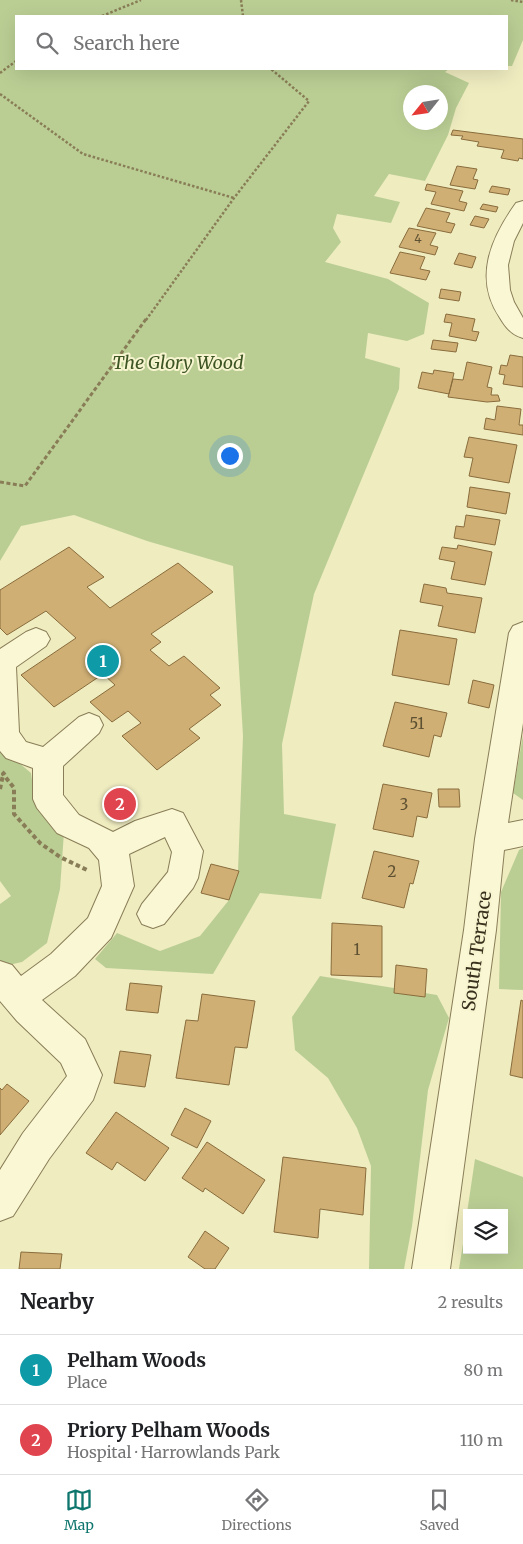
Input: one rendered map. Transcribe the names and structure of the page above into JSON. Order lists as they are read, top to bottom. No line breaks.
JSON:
{"streets":{"street":["South Terrace"]},"parks":["The Glory Wood"],"house_numbers":["4","51","3","2","1"],"north":"bottom left","page":{"search":"Search here","pins":["1","2"],"heading":["Nearby","2 results"],"list":[{"mark":"1","name":"Pelham Woods","note":"Place","value":"80 m"},{"mark":"2","name":"Priory Pelham Woods","note":"Hospital · Harrowlands Park","value":"110 m"}],"nav":["Map","Directions","Saved"]}}
